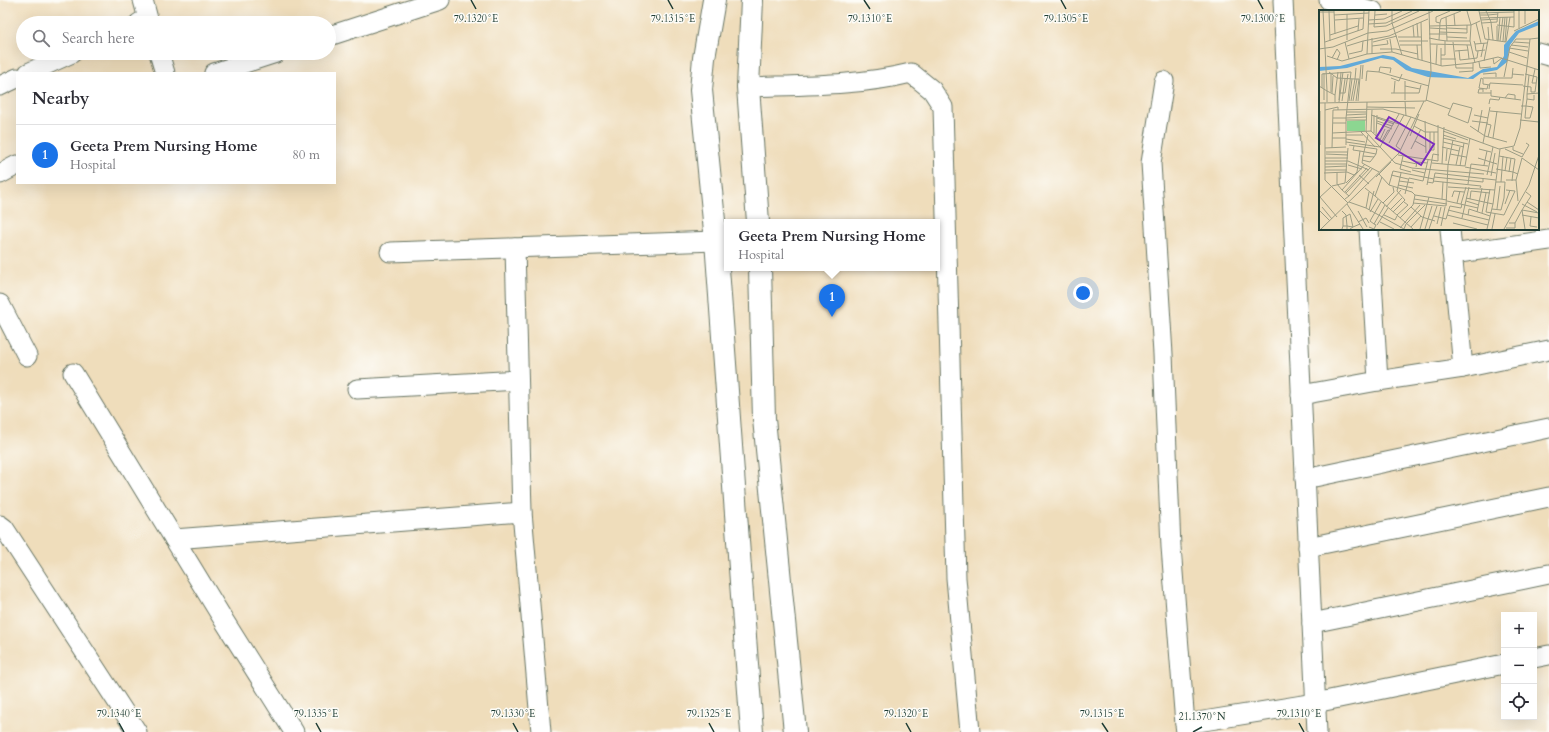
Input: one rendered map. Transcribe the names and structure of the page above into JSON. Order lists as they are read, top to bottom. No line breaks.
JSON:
{"page":{"search":"Search here","heading":"Nearby","list":[{"mark":"1","name":"Geeta Prem Nursing Home","note":"Hospital","value":"80 m"}],"popup":["Geeta Prem Nursing Home","Hospital"],"pins":"1","map_buttons":["+","−"]},"coordinates":["79.1320°E","79.1315°E","79.1310°E","79.1305°E","79.1300°E","79.1340°E","79.1335°E","79.1330°E","79.1325°E","21.1370°N"]}
